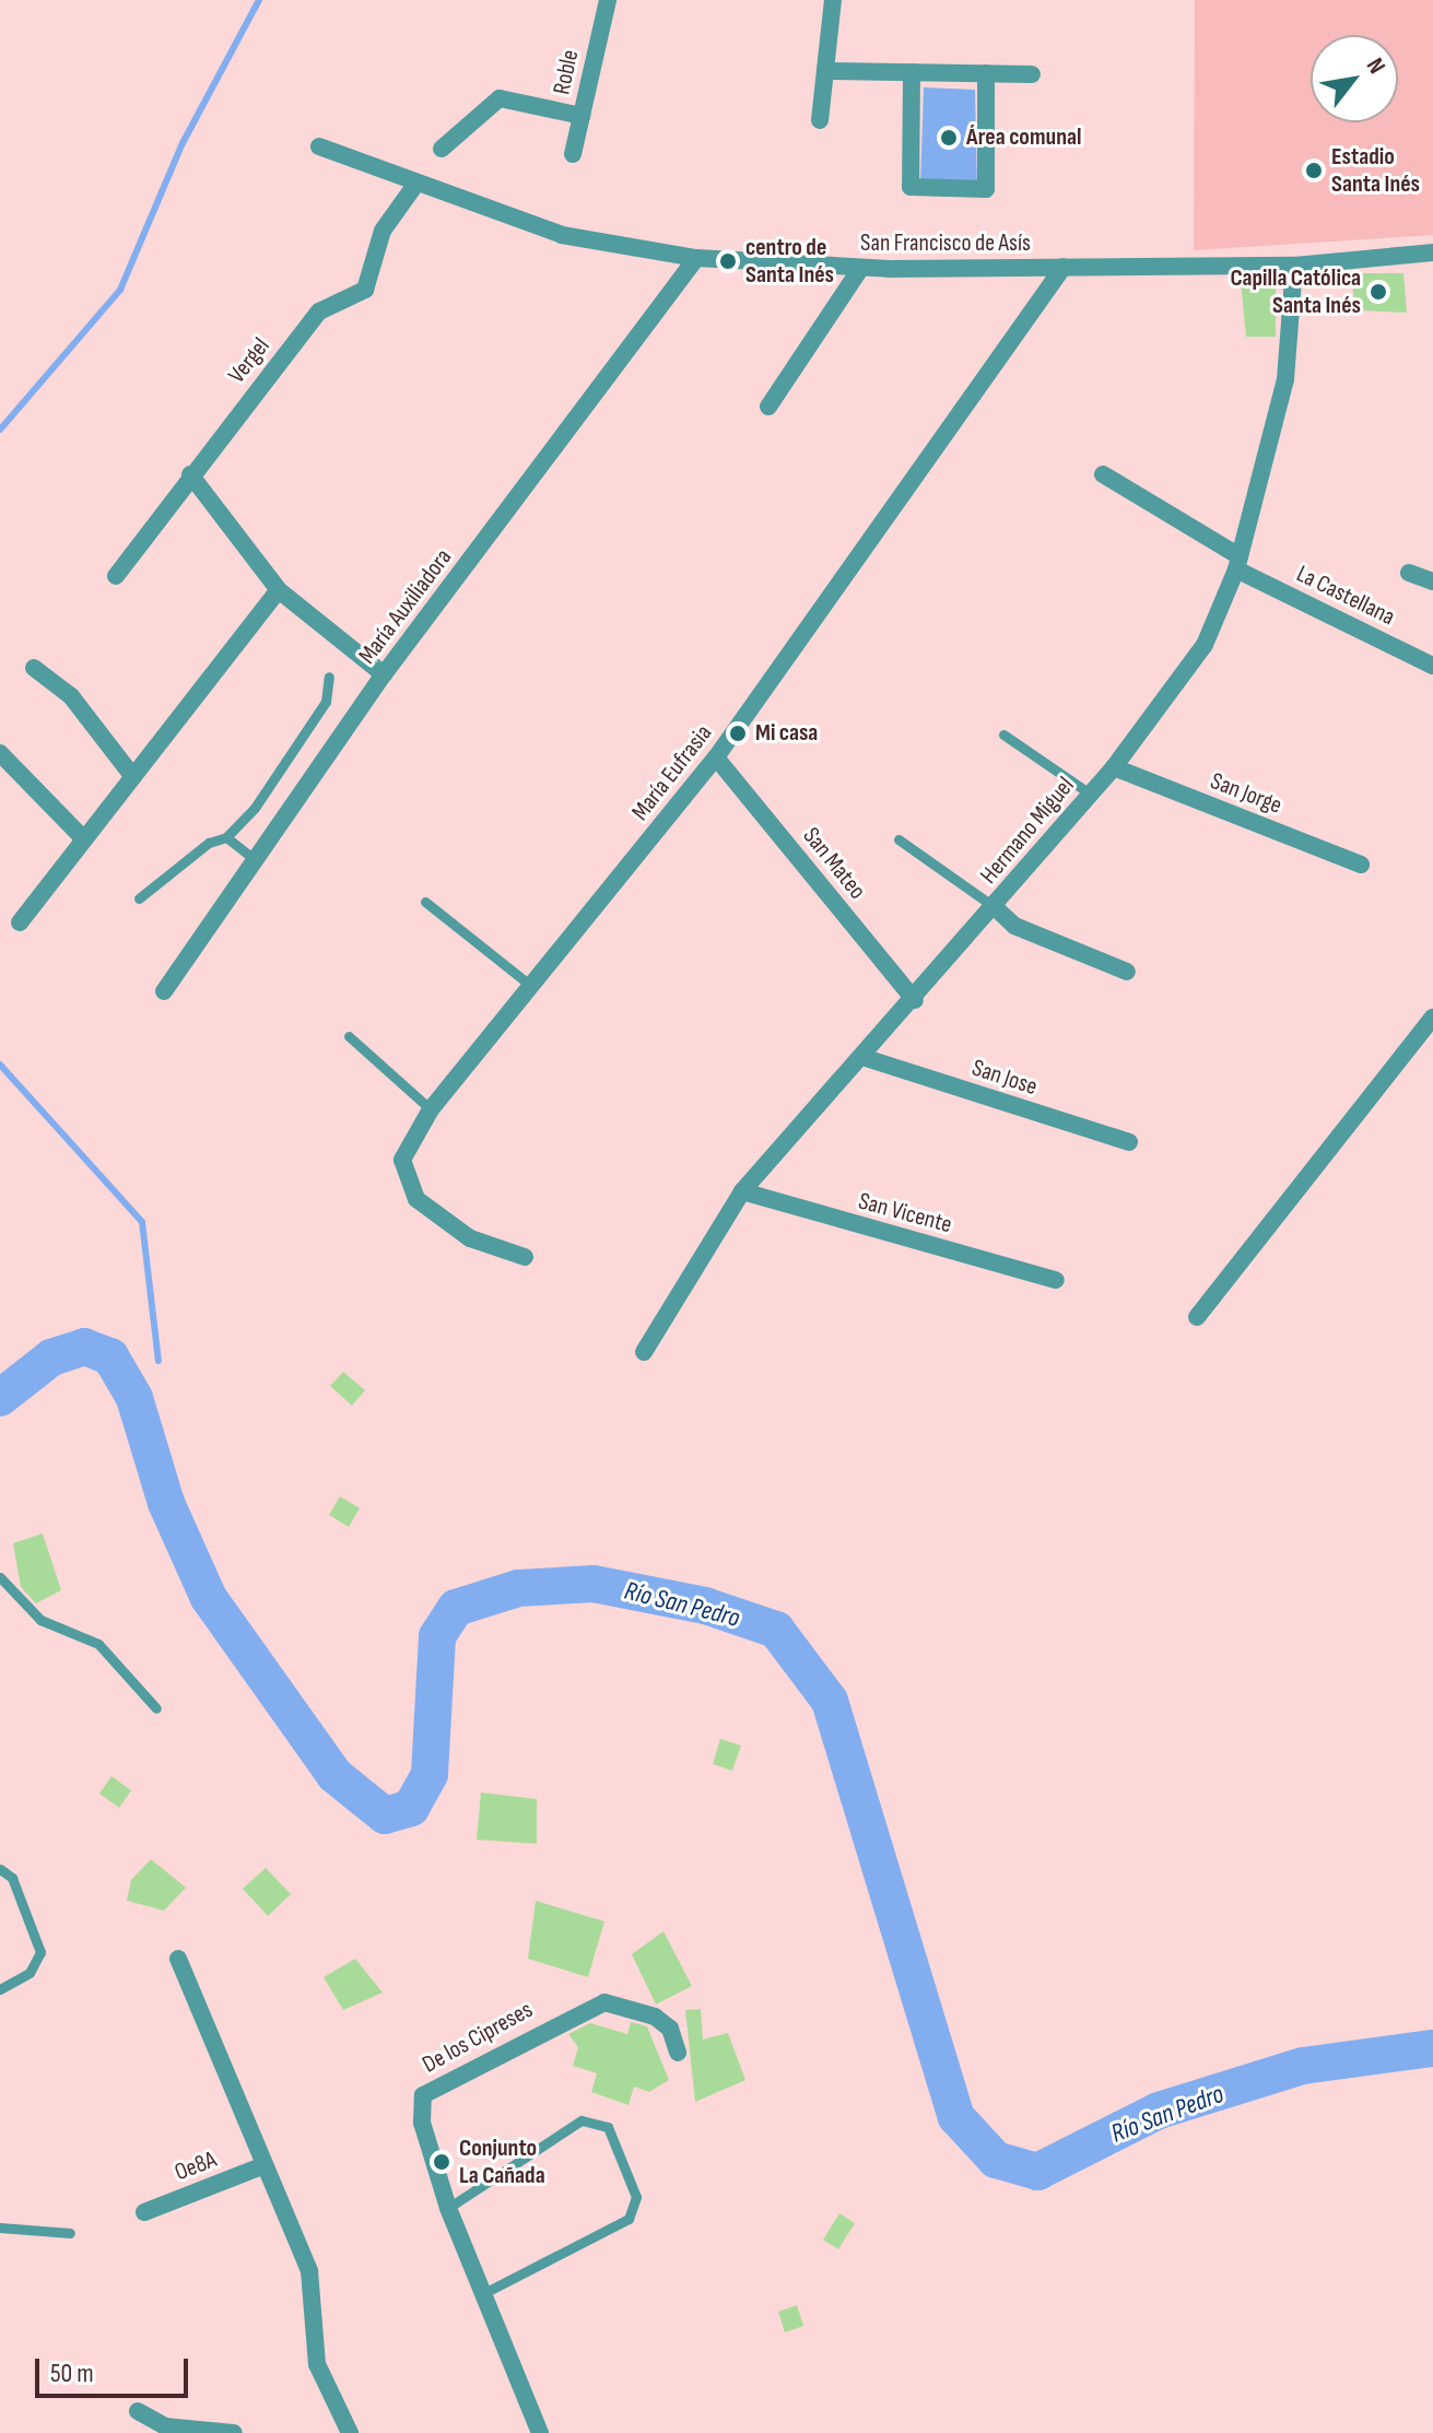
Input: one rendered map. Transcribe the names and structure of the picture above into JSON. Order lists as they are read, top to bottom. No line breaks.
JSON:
{"streets":{"street":["Roble","San Francisco de Asís","Vergel","La Castellana","María Auxiliadora","María Eufrasia","San Jorge","Hermano Miguel","San Mateo","San Jose","San Vicente","De los Cipreses","Oe8A"]},"crossings":[["San Francisco de Asís","Vergel"],["San Francisco de Asís","María Auxiliadora"],["San Francisco de Asís","María Eufrasia"],["San Francisco de Asís","Hermano Miguel"],["La Castellana","Hermano Miguel"],["María Eufrasia","San Mateo"],["San Jorge","Hermano Miguel"],["Hermano Miguel","San Mateo"],["Hermano Miguel","San Jose"],["Hermano Miguel","San Vicente"]],"water":["Río San Pedro"],"places":["Área comunal","Estadio Santa Inés","centro de Santa Inés","Capilla Católica Santa Inés","Mi casa","Conjunto La Cañada"],"scale_bar":"50 m","north":"top right"}
